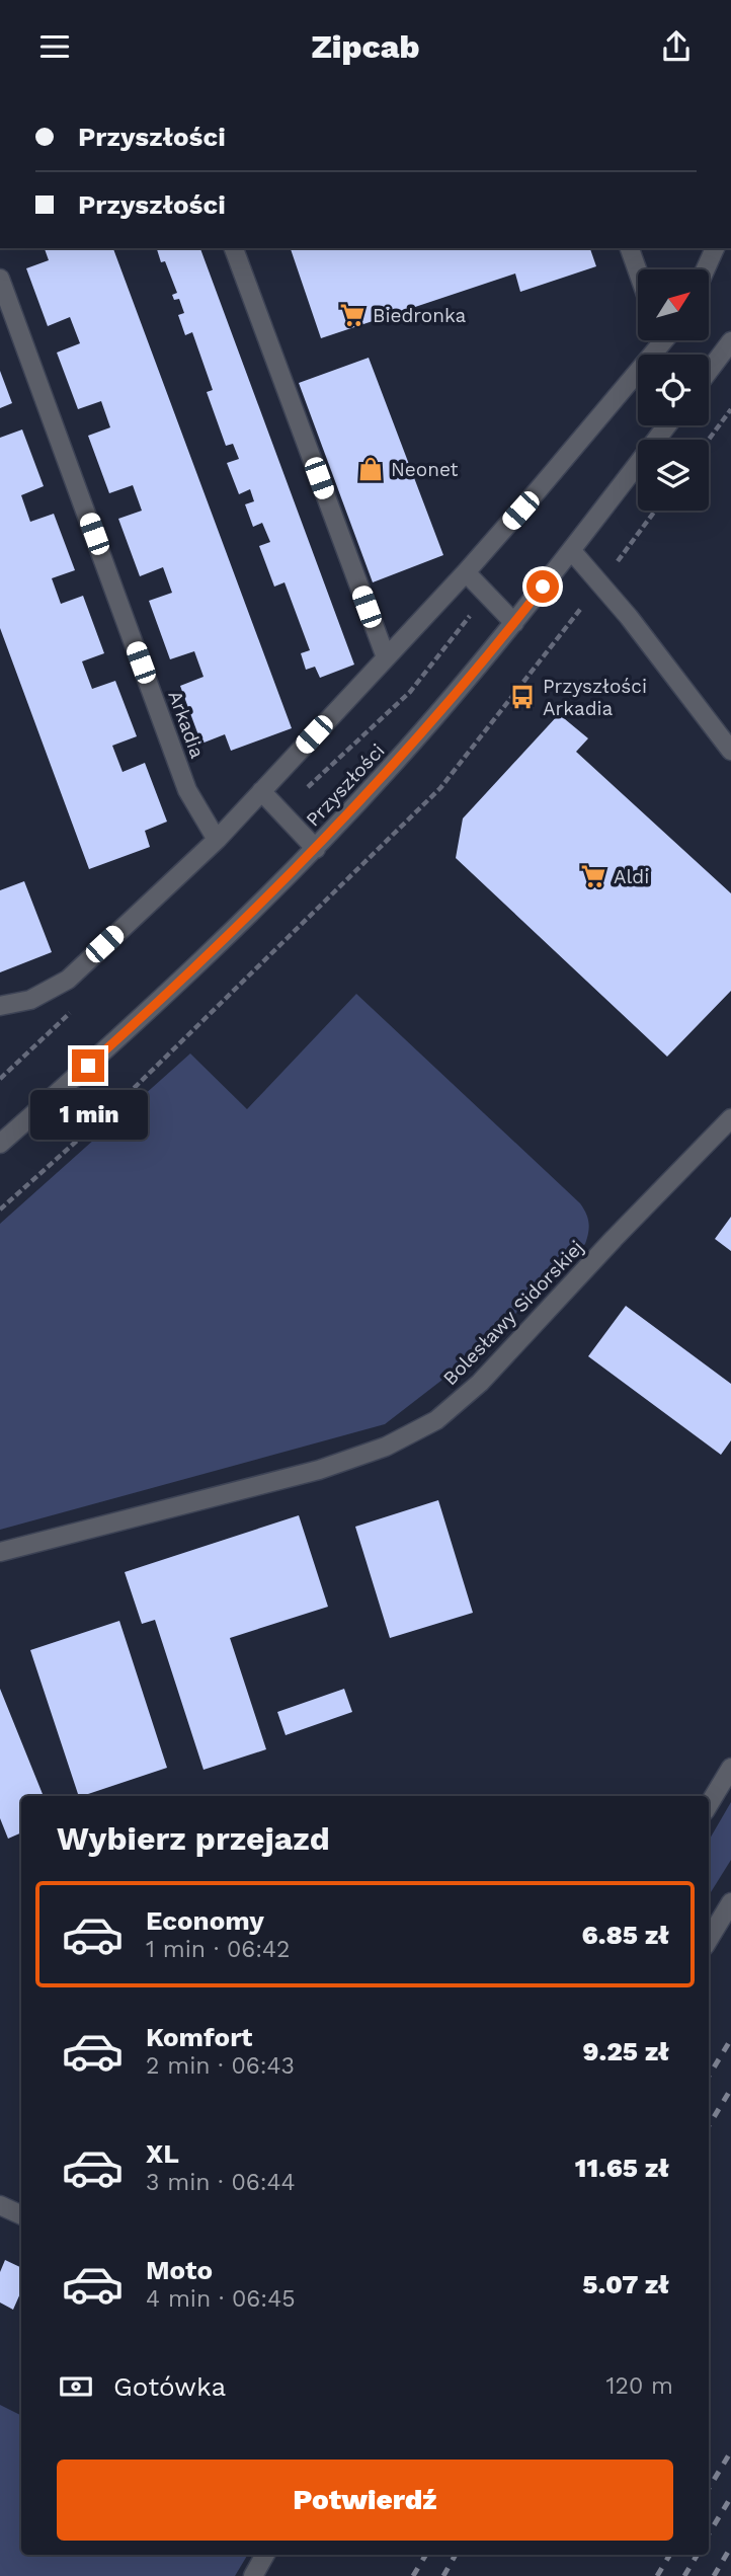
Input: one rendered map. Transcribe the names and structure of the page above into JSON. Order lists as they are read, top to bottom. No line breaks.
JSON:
{"streets":{"street":["Arkadia","Przyszłości","Bolesławy Sidorskiej"]},"places":{"supermarket":["Biedronka","Aldi"],"shop":["Neonet"],"bus stop":["Przyszłości Arkadia"]},"north":"top right","page":{"header":"Zipcab","banner":["Przyszłości","Przyszłości"],"bubble":"1 min","heading":"Wybierz przejazd","list":[{"name":"Economy","note":"1 min · 06:42","value":"6.85 zł"},{"name":"Komfort","note":"2 min · 06:43","value":"9.25 zł"},{"name":"XL","note":"3 min · 06:44","value":"11.65 zł"},{"name":"Moto","note":"4 min · 06:45","value":"5.07 zł"}],"pay":["Gotówka","120 m"],"buttons":"Potwierdź"}}
